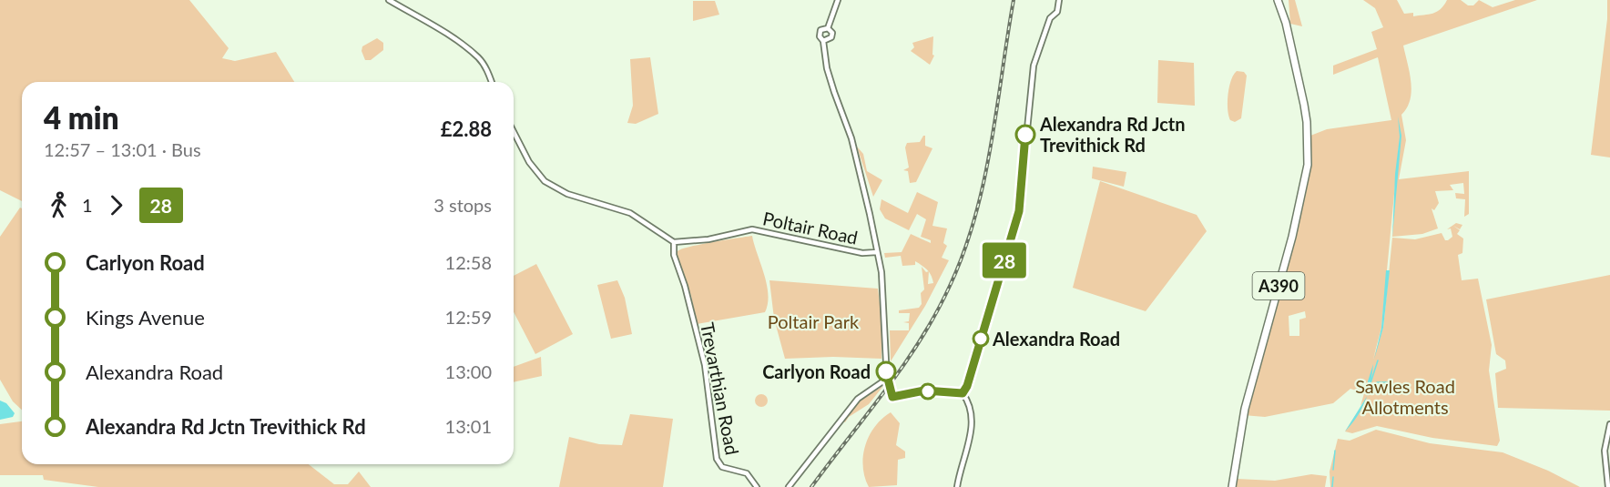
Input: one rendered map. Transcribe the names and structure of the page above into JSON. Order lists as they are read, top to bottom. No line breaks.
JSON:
{"streets":{"highway":["A390"],"street":["Poltair Road","Trevarthian Road"]},"crossings":[["Poltair Road","Trevarthian Road"]],"parks":["Poltair Park","Sawles Road Allotments"],"places":["Alexandra Rd Jctn Trevithick Rd","Alexandra Road","Carlyon Road"],"lines":["bus line 28"],"page":{"on_map":"28","heading":["4 min","12:57 – 13:01 · Bus","£2.88"],"legs":["1","28","3 stops"],"list":[{"name":"Carlyon Road","value":"12:58"},{"name":"Kings Avenue","value":"12:59"},{"name":"Alexandra Road","value":"13:00"},{"name":"Alexandra Rd Jctn Trevithick Rd","value":"13:01"}]}}
